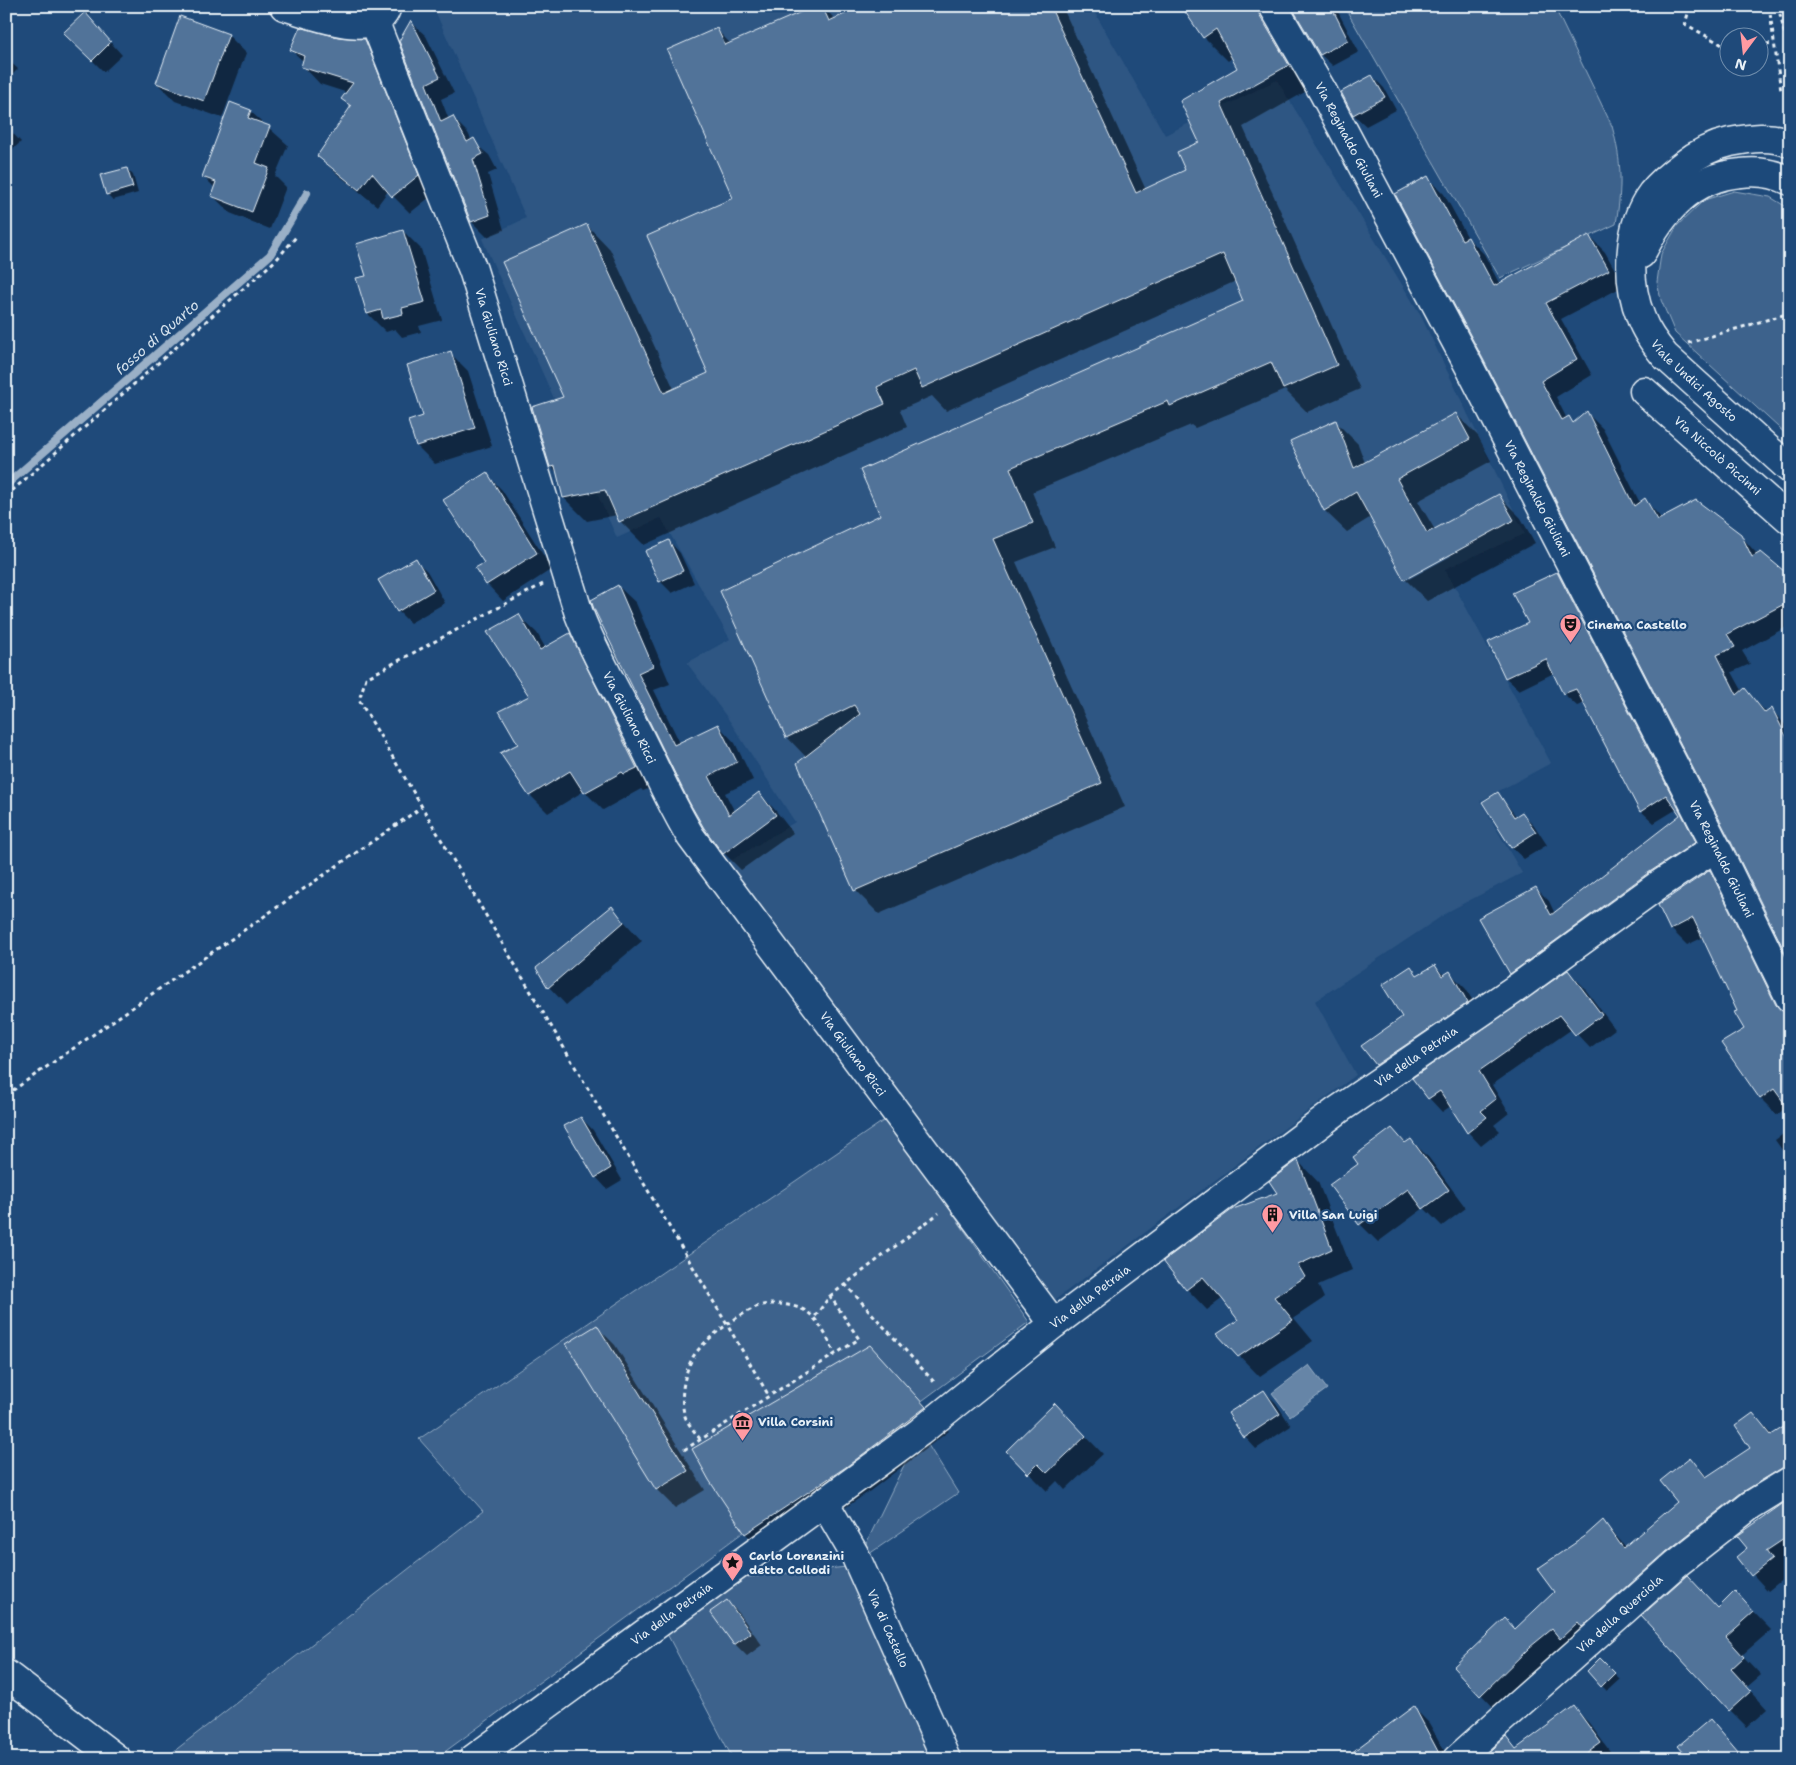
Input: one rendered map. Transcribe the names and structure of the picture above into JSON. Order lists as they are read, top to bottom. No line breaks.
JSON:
{"streets":{"street":["Via Reginaldo Giuliani","Via Giuliano Ricci","Viale Undici Agosto","Via Niccolò Piccinni","Via della Petraia","Via della Querciola","Via di Castello"]},"crossings":[["Via Reginaldo Giuliani","Via della Petraia"],["Via Giuliano Ricci","Via della Petraia"],["Via della Petraia","Via di Castello"]],"water":["fosso di Quarto"],"places":{"theatre":["Cinema Castello"],"building":["Villa San Luigi"],"museum":["Villa Corsini"],"place":["Carlo Lorenzini detto Collodi"]},"north":"bottom"}
